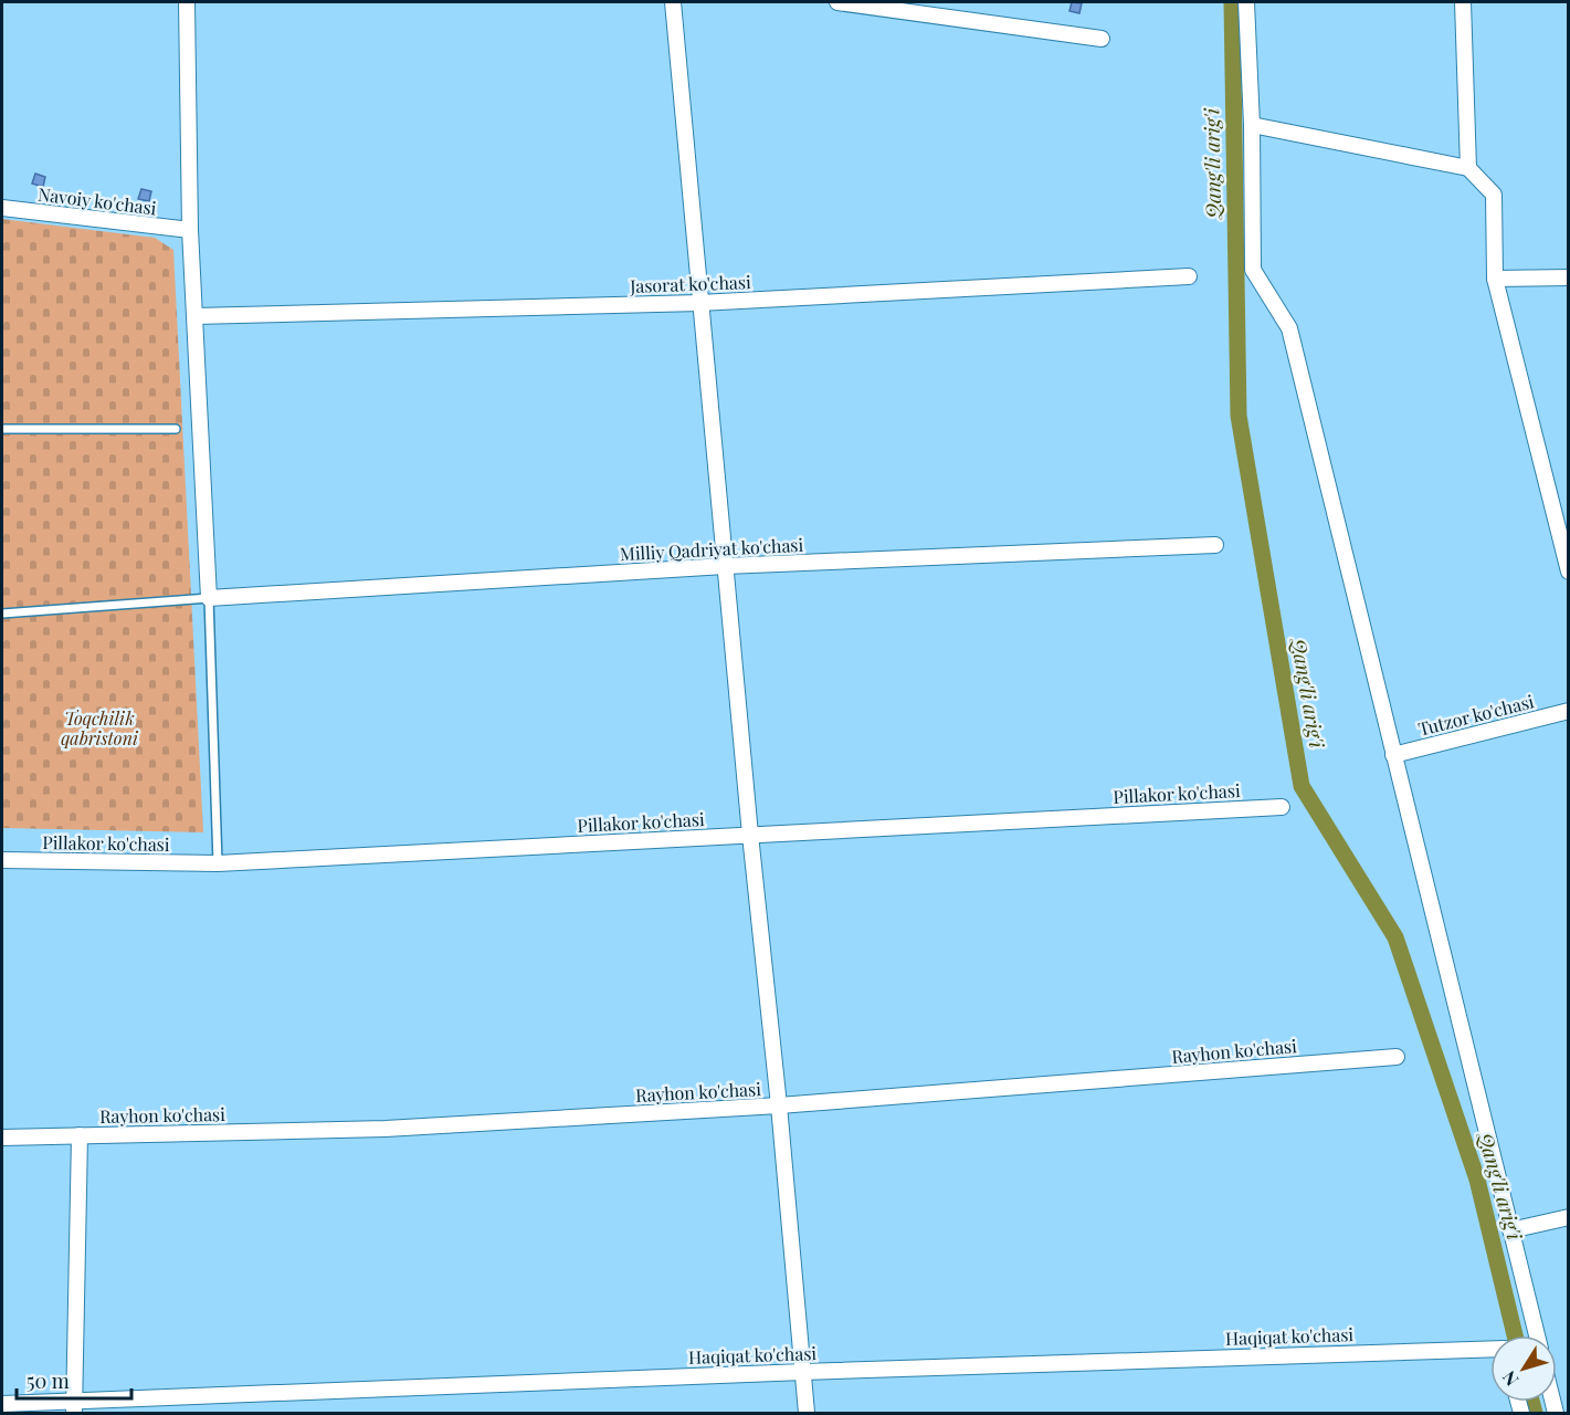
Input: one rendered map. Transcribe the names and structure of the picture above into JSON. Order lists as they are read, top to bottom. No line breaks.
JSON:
{"streets":{"street":["Navoiy ko'chasi","Jasorat ko'chasi","Milliy Qadriyat ko'chasi","Tutzor ko'chasi","Pillakor ko'chasi","Rayhon ko'chasi","Haqiqat ko'chasi"]},"water":["Qang'li arig'i"],"parks":["Toqchilik qabristoni"],"scale_bar":"50 m","north":"bottom left"}
